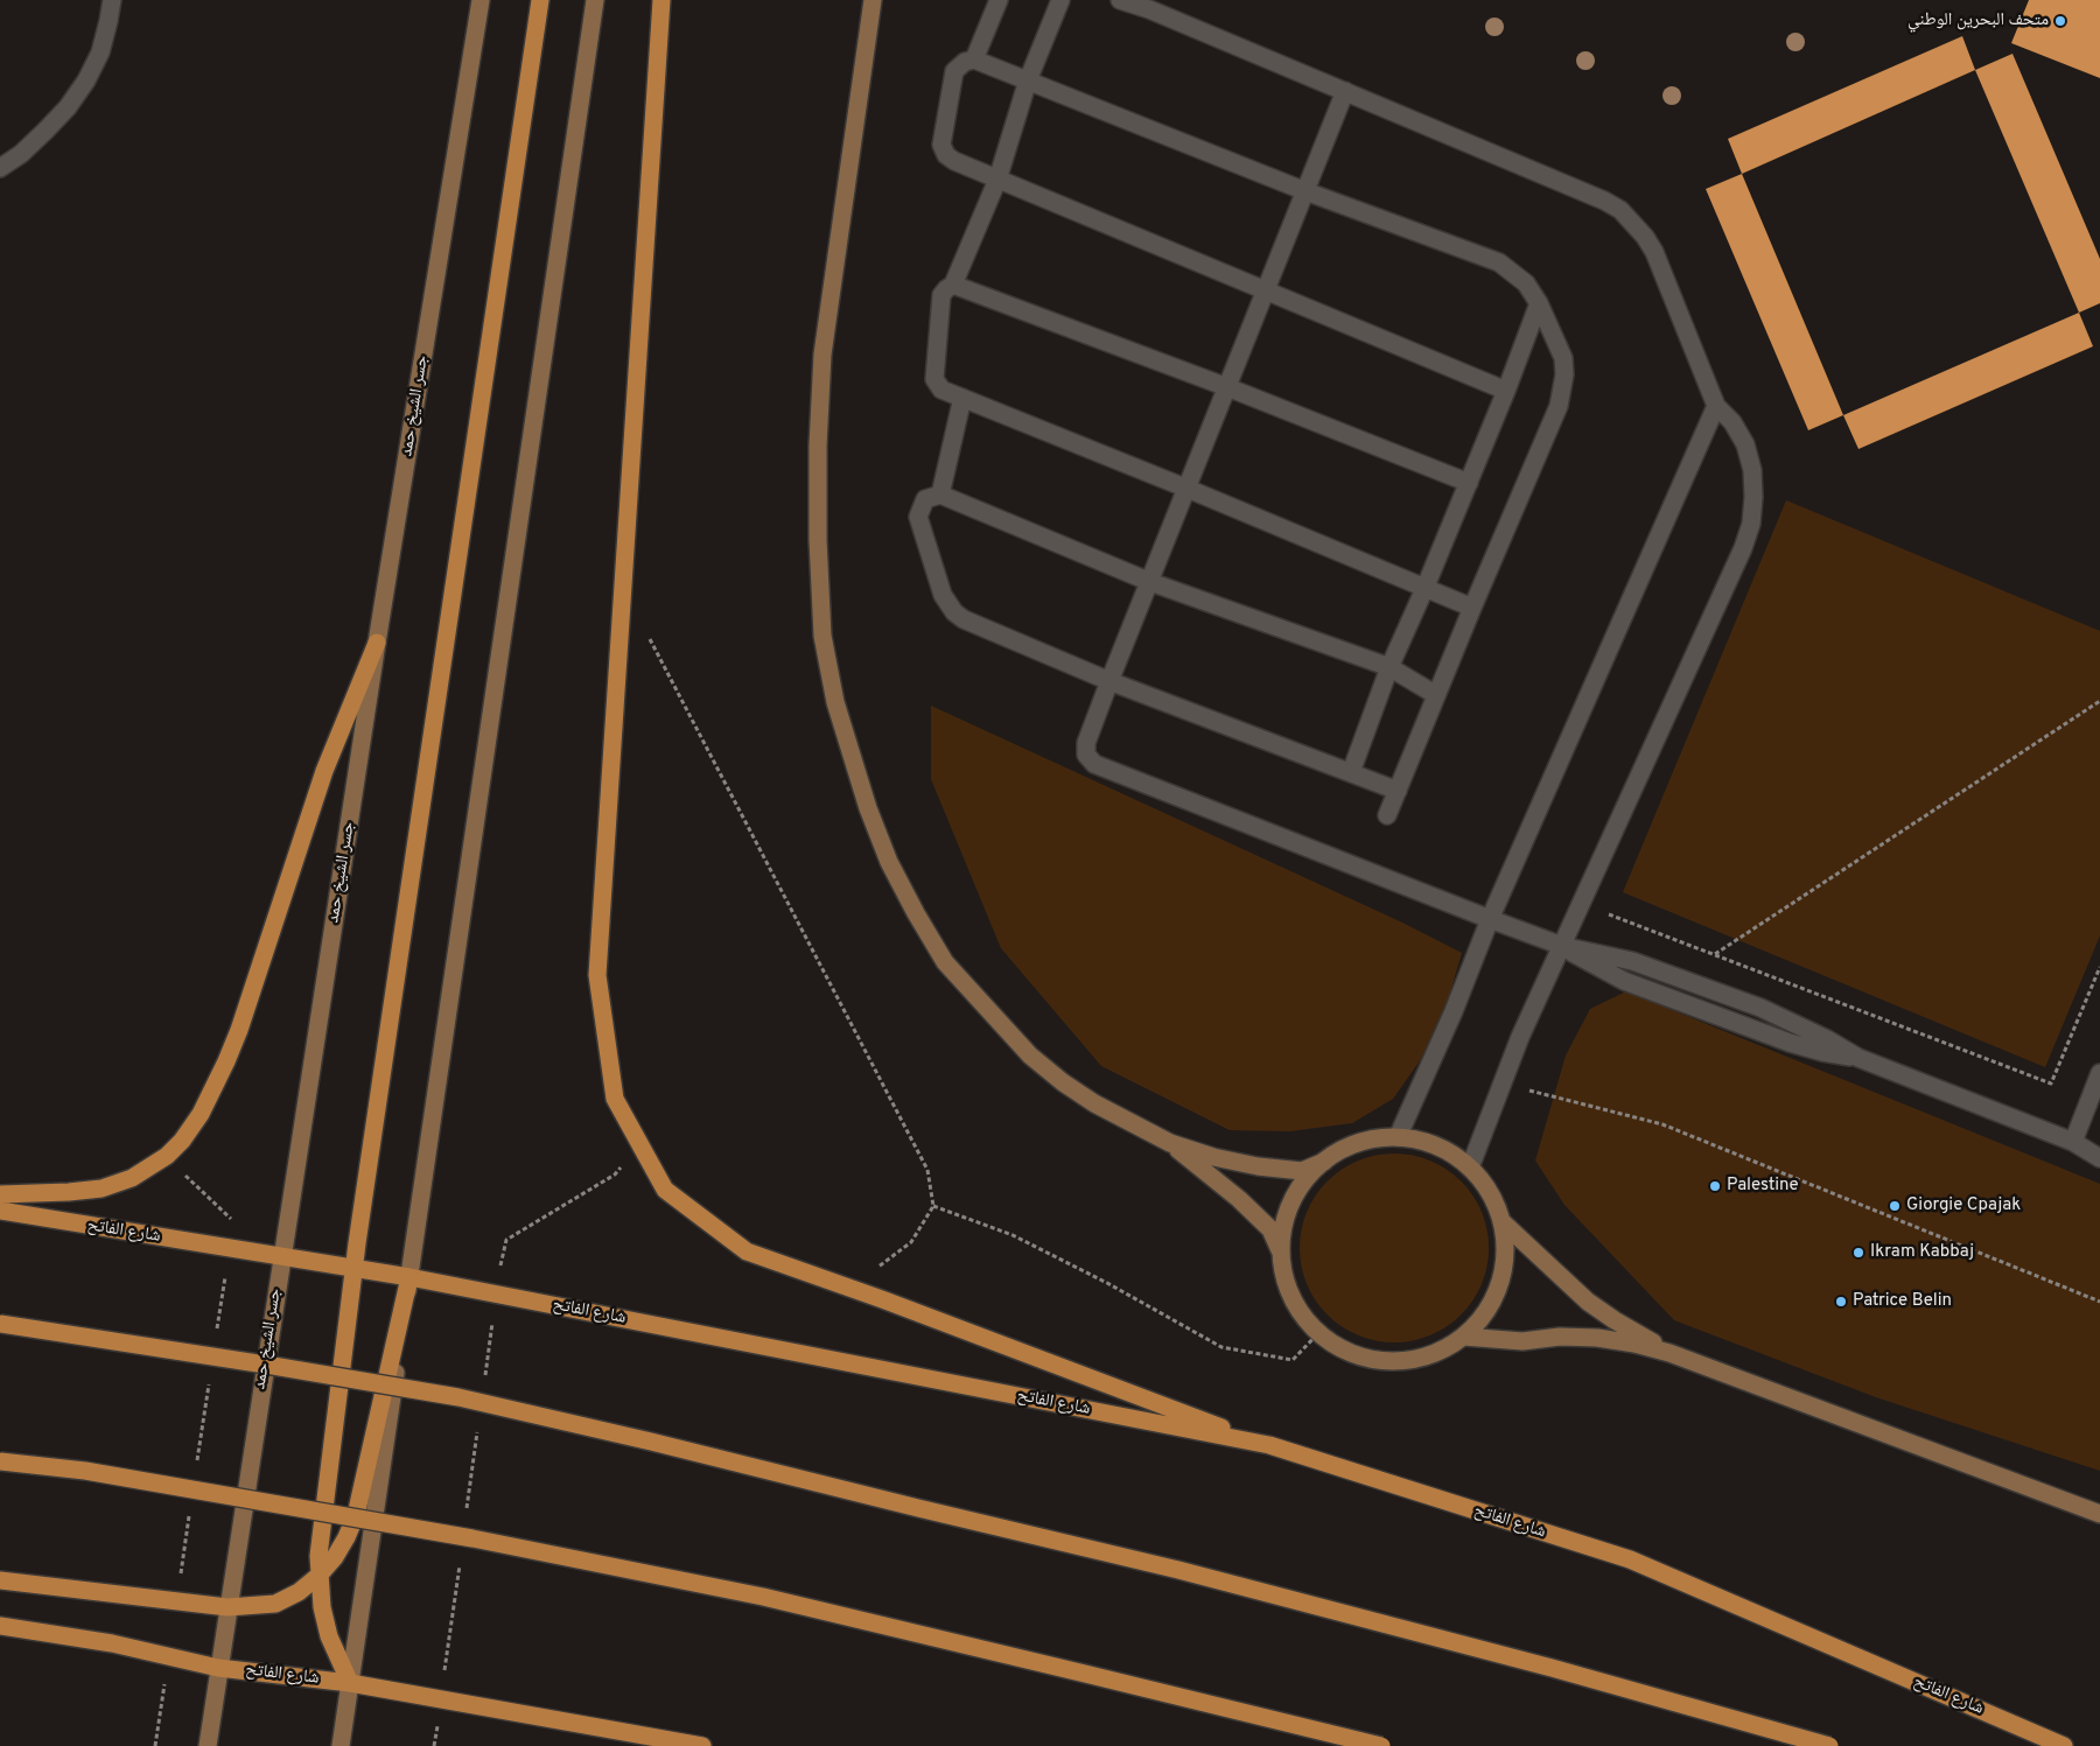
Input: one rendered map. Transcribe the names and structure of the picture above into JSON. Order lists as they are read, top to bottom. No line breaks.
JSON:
{"streets":{"main road":["جسر الشيخ حمد","شارع الفاتح"]},"crossings":[["جسر الشيخ حمد","شارع الفاتح"]],"places":["متحف البحرين الوطني","Palestine","Giorgie Cpajak","Ikram Kabbaj","Patrice Belin"]}
